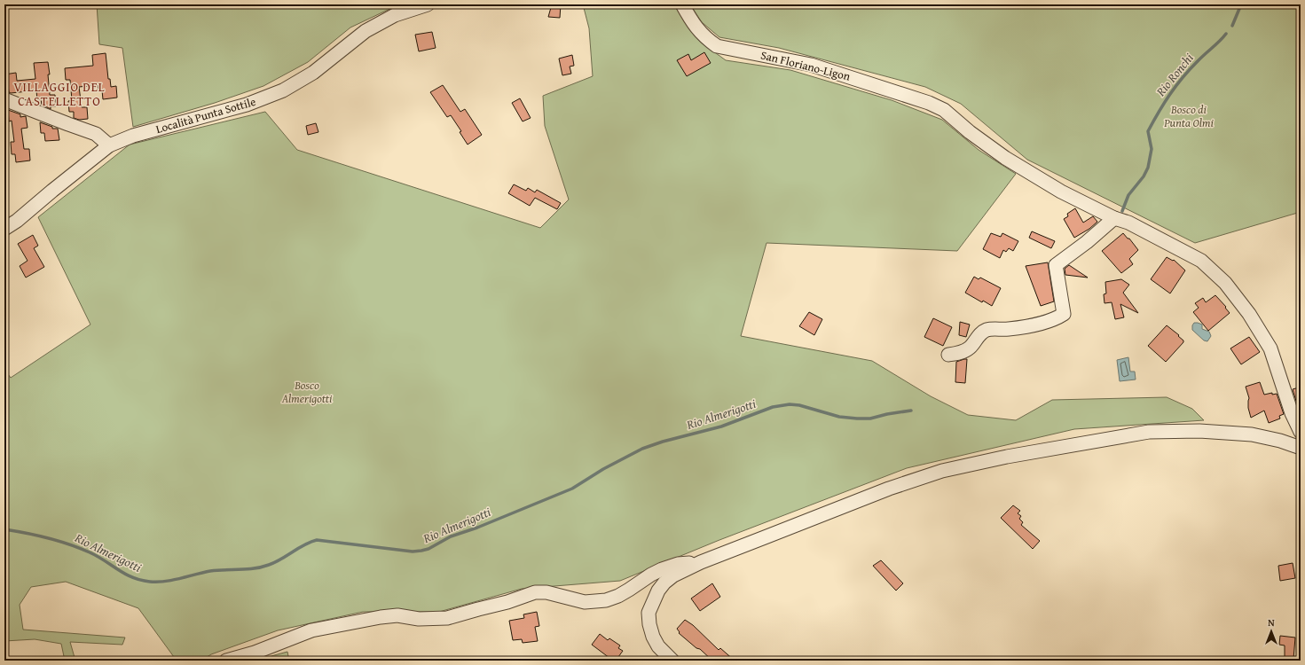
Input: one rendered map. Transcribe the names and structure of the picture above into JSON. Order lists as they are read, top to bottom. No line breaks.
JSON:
{"streets":{"street":["San Floriano-Ligon","Località Punta Sottile"]},"districts":["VILLAGGIO DEL CASTELLETTO"],"water":["Rio Ronchi","Rio Almerigotti"],"parks":["Bosco di Punta Olmi","Bosco Almerigotti"],"north":"top"}
